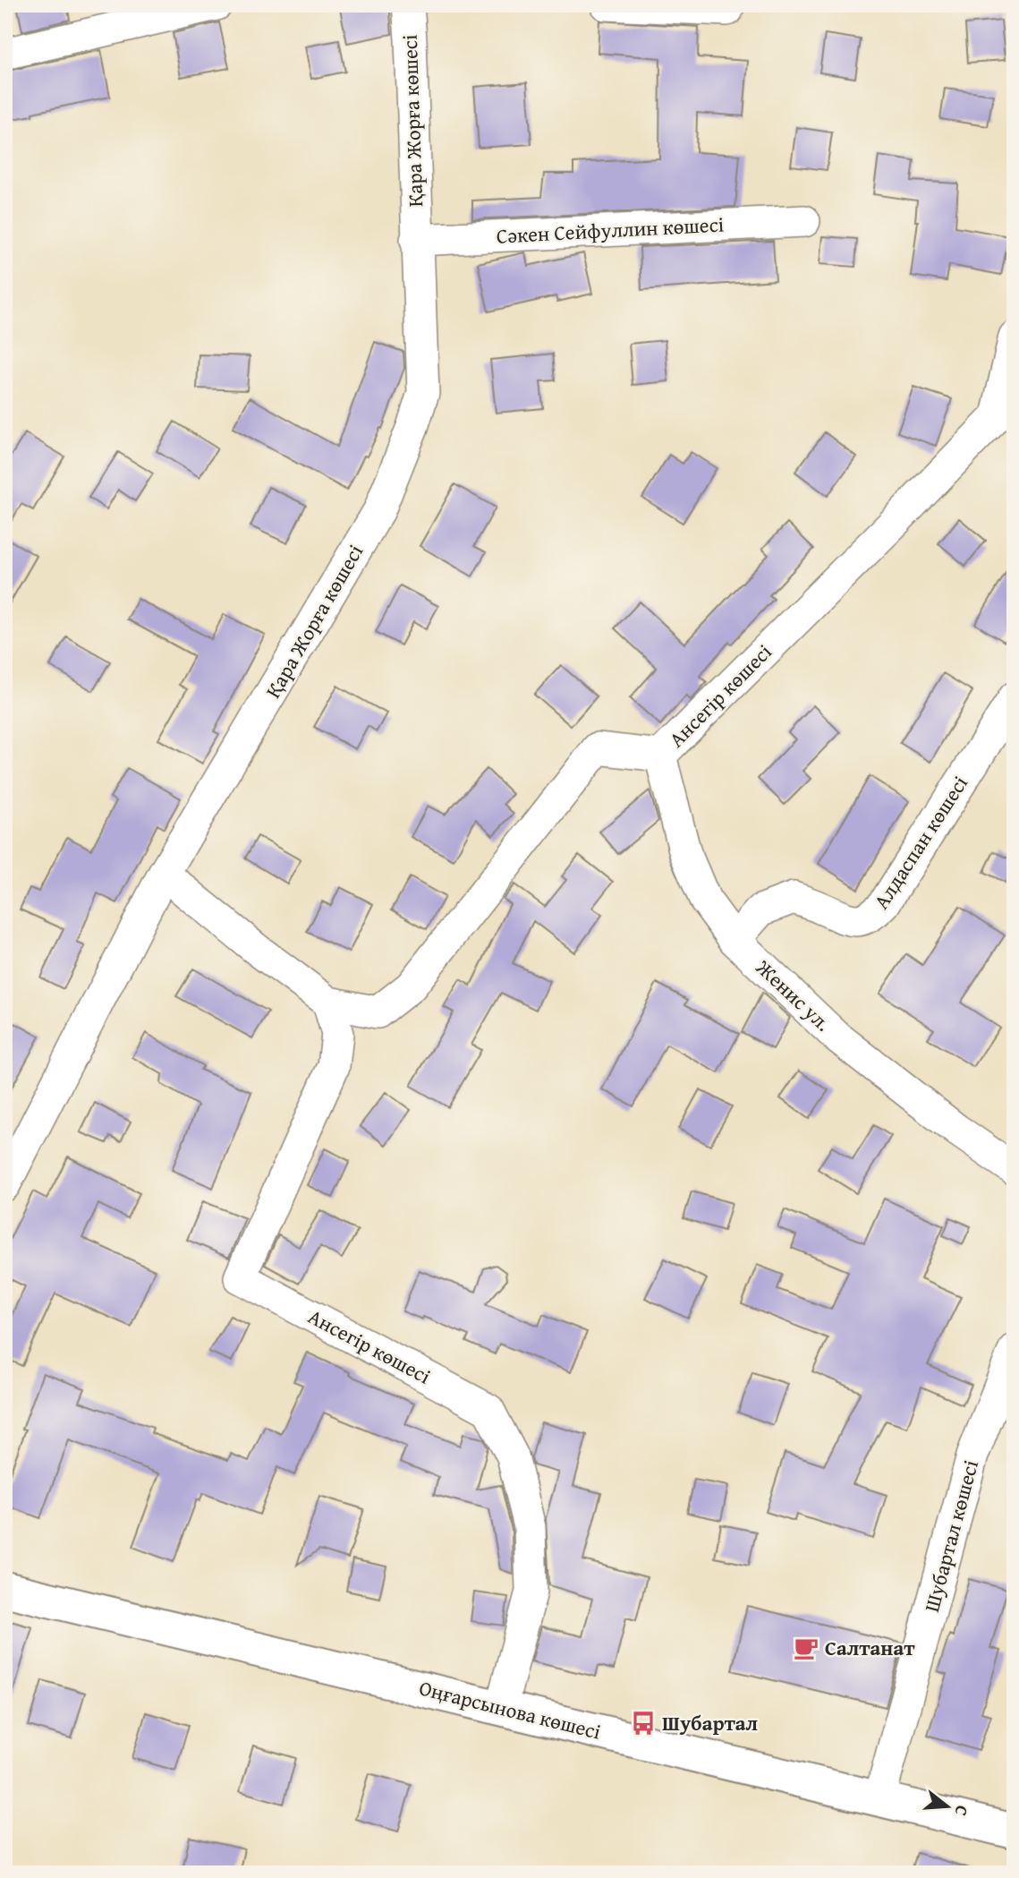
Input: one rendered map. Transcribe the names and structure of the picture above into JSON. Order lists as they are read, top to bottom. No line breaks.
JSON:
{"streets":{"main road":["Оңғарсынова көшесі"],"street":["Қара Жорға көшесі","Сәкен Сейфуллин көшесі","Ансегір көшесі","Алдаспан көшесі","Женис ул.","Шубартал көшесі"]},"crossings":[["Қара Жорға көшесі","Сәкен Сейфуллин көшесі"],["Қара Жорға көшесі","Ансегір көшесі"],["Ансегір көшесі","Женис ул."],["Ансегір көшесі","Оңғарсынова көшесі"],["Алдаспан көшесі","Женис ул."],["Шубартал көшесі","Оңғарсынова көшесі"]],"places":{"cafe":["Салтанат"],"bus stop":["Шубартал"]},"north":"right"}
